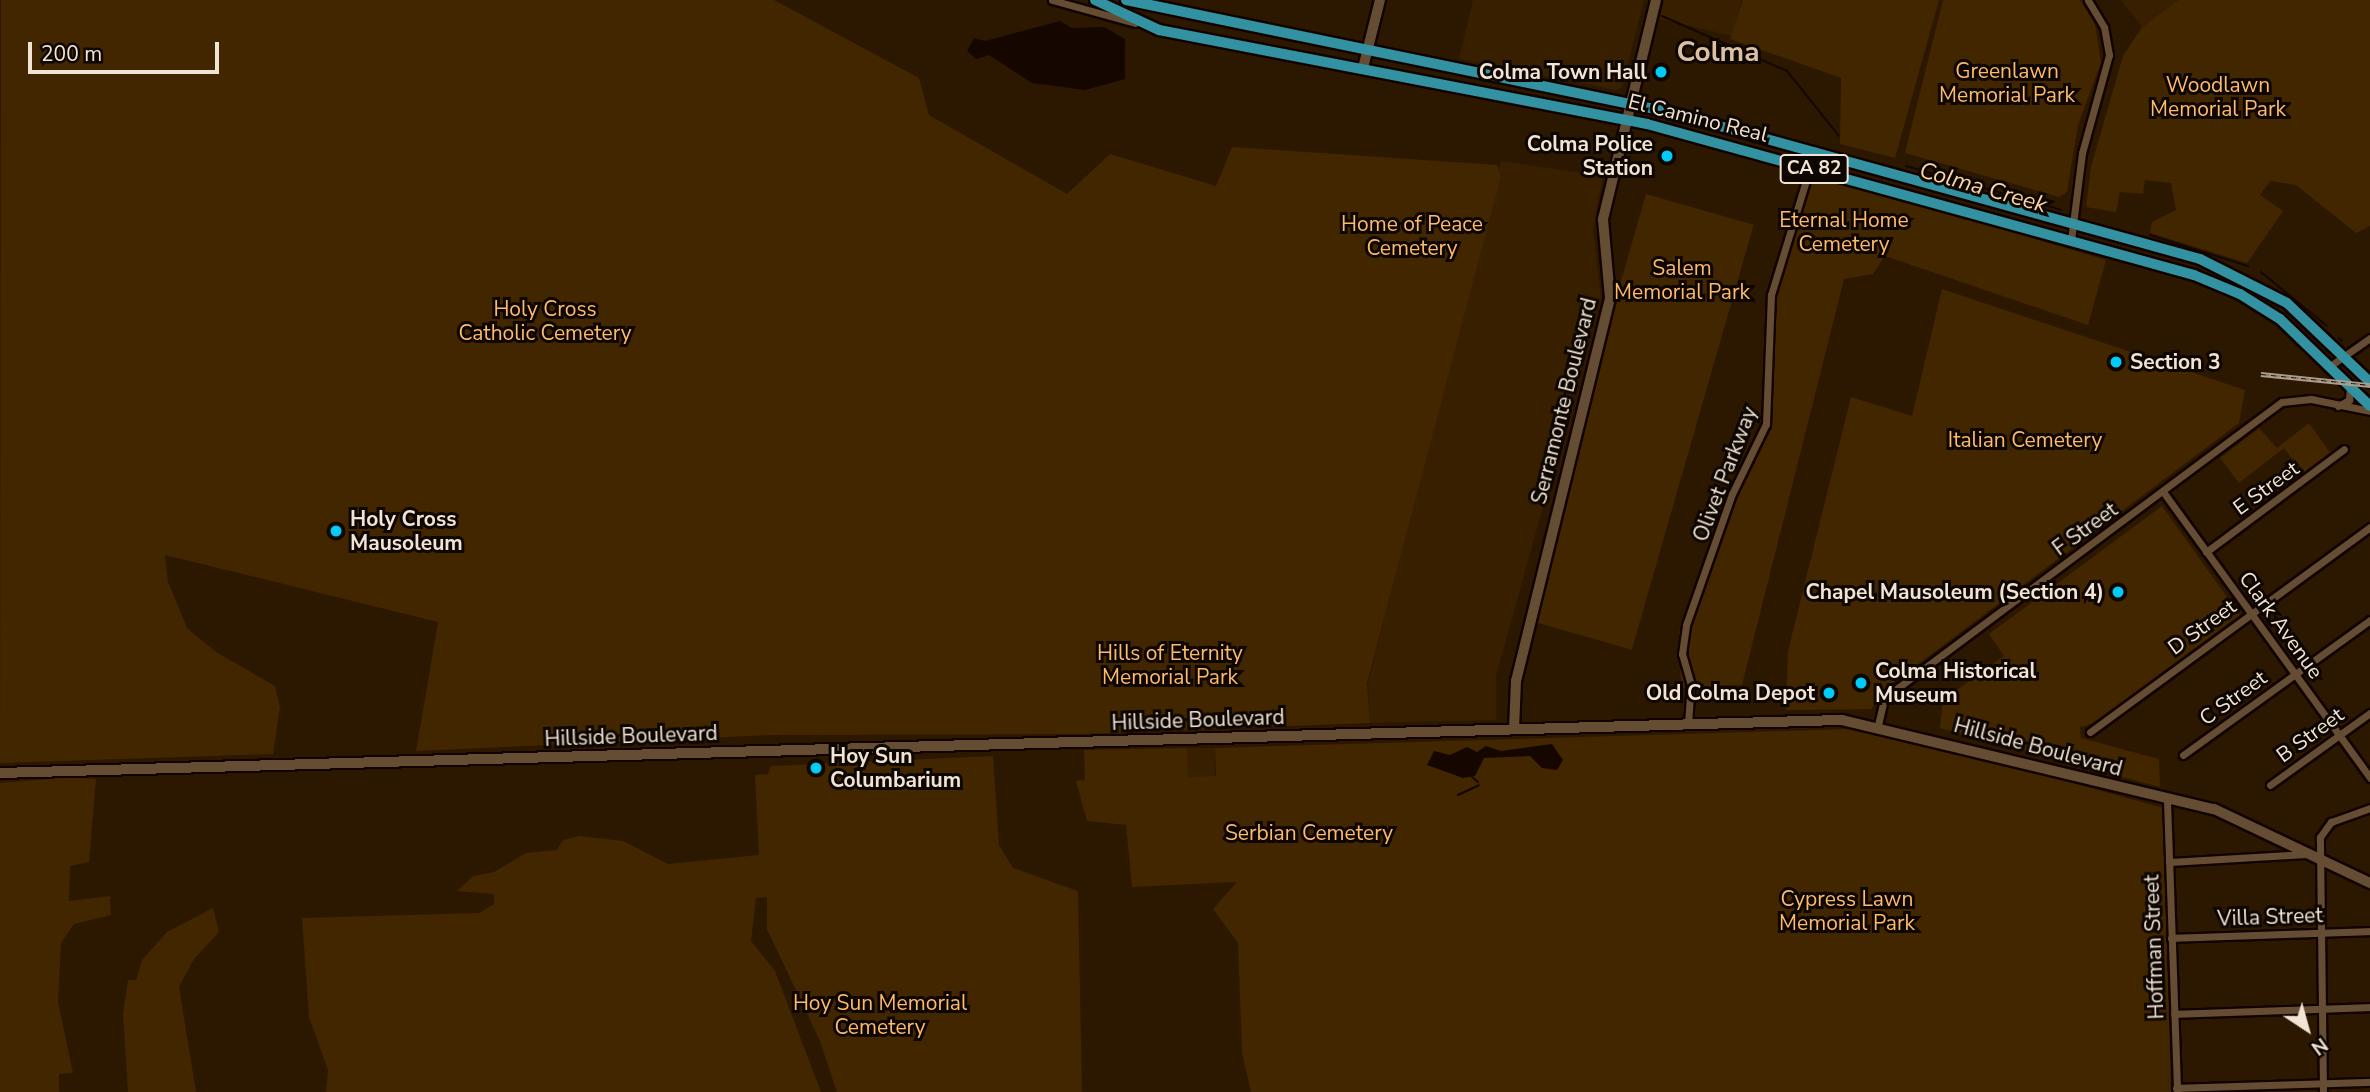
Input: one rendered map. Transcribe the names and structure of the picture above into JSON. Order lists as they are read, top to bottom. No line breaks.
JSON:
{"streets":{"main road":["El Camino Real","CA 82","Serramonte Boulevard","Hillside Boulevard"],"street":["Olivet Parkway","E Street","F Street","Clark Avenue","D Street","C Street","B Street","Villa Street","Hoffman Street"]},"crossings":[["El Camino Real","Serramonte Boulevard"],["El Camino Real","Olivet Parkway"],["El Camino Real","F Street"],["Serramonte Boulevard","Hillside Boulevard"],["Olivet Parkway","Hillside Boulevard"],["E Street","Clark Avenue"],["F Street","Clark Avenue"],["F Street","Hillside Boulevard"],["Clark Avenue","D Street"],["Clark Avenue","C Street"],["Clark Avenue","B Street"],["Hillside Boulevard","Hoffman Street"],["Villa Street","Hoffman Street"]],"districts":["Colma"],"water":["Colma Creek"],"parks":["Greenlawn Memorial Park","Woodlawn Memorial Park","Eternal Home Cemetery","Home of Peace Cemetery","Salem Memorial Park","Holy Cross Catholic Cemetery","Italian Cemetery","Hills of Eternity Memorial Park","Serbian Cemetery","Cypress Lawn Memorial Park","Hoy Sun Memorial Cemetery"],"places":["Colma Town Hall","Colma Police Station","Section 3","Holy Cross Mausoleum","Chapel Mausoleum (Section 4)","Colma Historical Museum","Old Colma Depot","Hoy Sun Columbarium"],"scale_bar":"200 m","north":"bottom right"}
